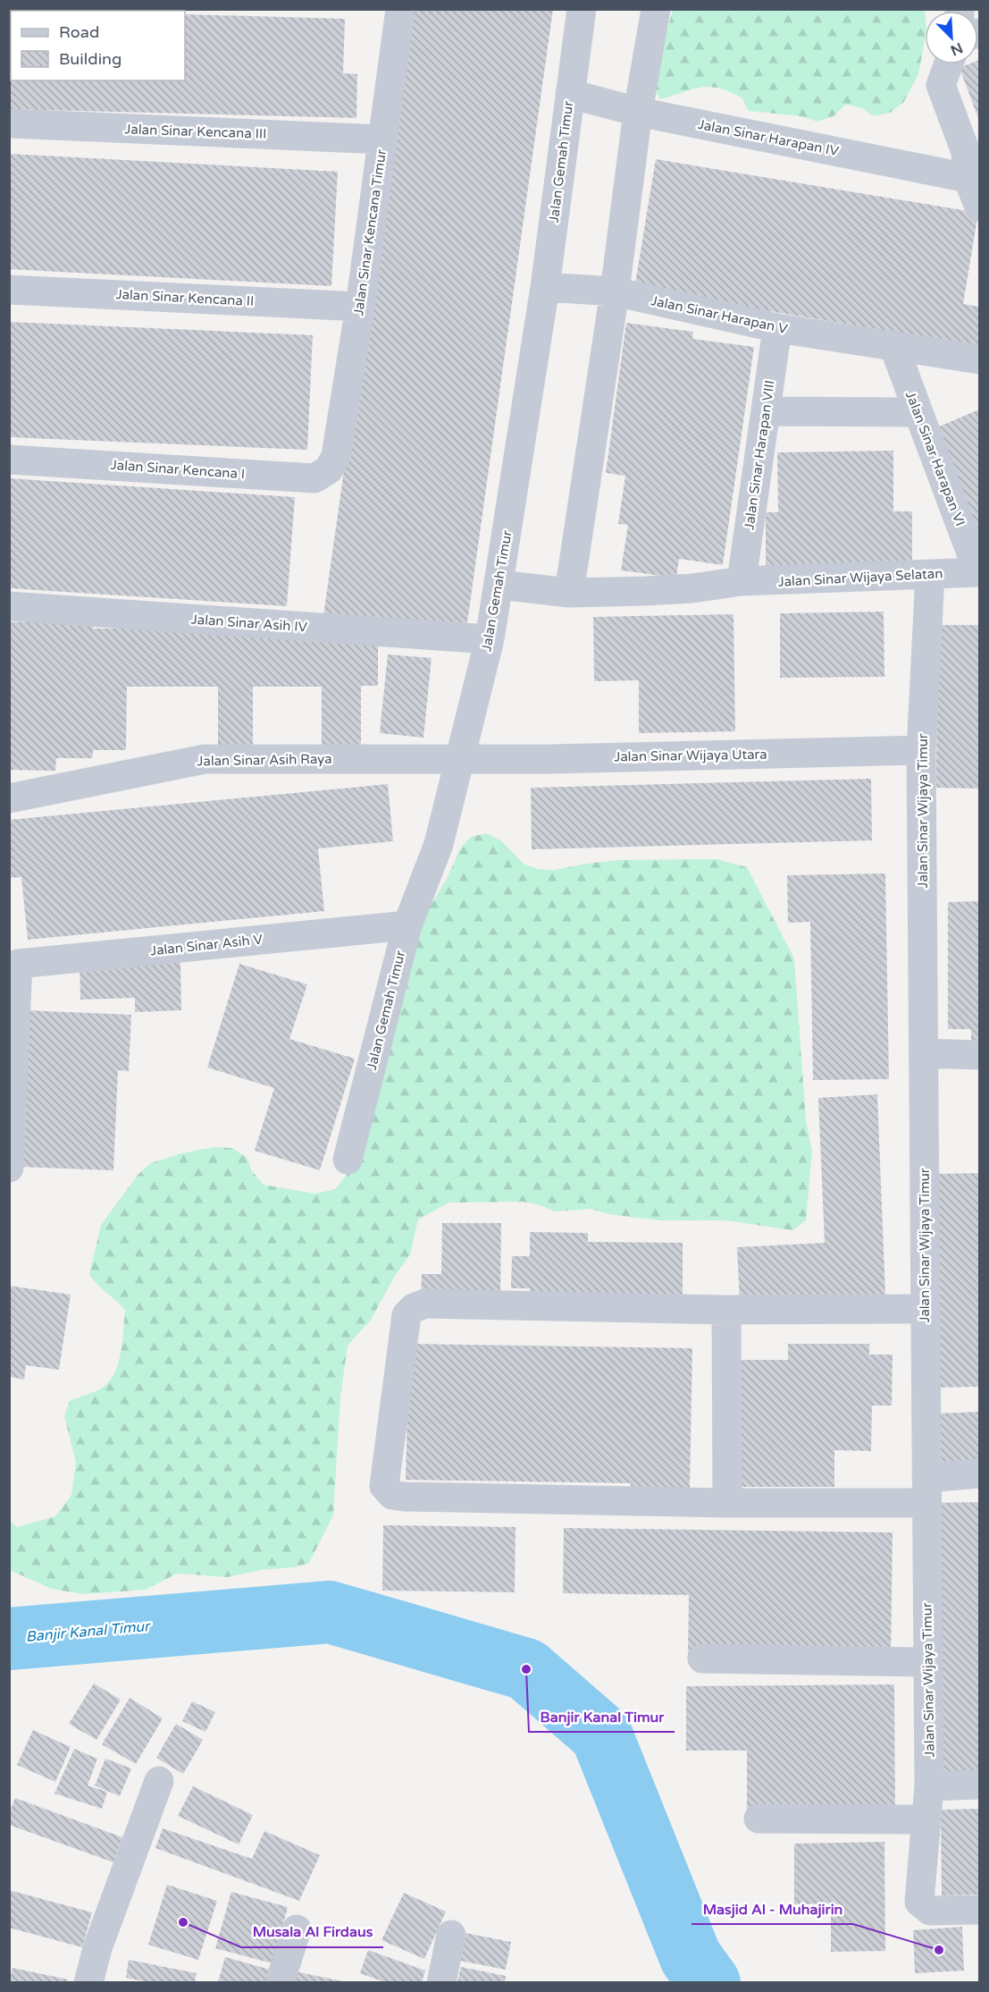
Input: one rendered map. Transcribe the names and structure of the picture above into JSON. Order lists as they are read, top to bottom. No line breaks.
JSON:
{"streets":{"street":["Jalan Sinar Kencana III","Jalan Sinar Harapan IV","Jalan Gemah Timur","Jalan Sinar Kencana Timur","Jalan Sinar Kencana II","Jalan Sinar Harapan V","Jalan Sinar Harapan VIII","Jalan Sinar Harapan VI","Jalan Sinar Kencana I","Jalan Sinar Wijaya Selatan","Jalan Sinar Asih IV","Jalan Sinar Wijaya Utara","Jalan Sinar Asih Raya","Jalan Sinar Wijaya Timur","Jalan Sinar Asih V"]},"crossings":[["Jalan Sinar Kencana III","Jalan Sinar Kencana Timur"],["Jalan Sinar Harapan IV","Jalan Gemah Timur"],["Jalan Gemah Timur","Jalan Sinar Harapan V"],["Jalan Gemah Timur","Jalan Sinar Wijaya Selatan"],["Jalan Gemah Timur","Jalan Sinar Asih IV"],["Jalan Gemah Timur","Jalan Sinar Wijaya Utara"],["Jalan Gemah Timur","Jalan Sinar Asih Raya"],["Jalan Gemah Timur","Jalan Sinar Asih V"],["Jalan Sinar Kencana Timur","Jalan Sinar Kencana II"],["Jalan Sinar Kencana Timur","Jalan Sinar Kencana I"],["Jalan Sinar Harapan V","Jalan Sinar Harapan VIII"],["Jalan Sinar Harapan V","Jalan Sinar Harapan VI"],["Jalan Sinar Harapan VIII","Jalan Sinar Wijaya Selatan"],["Jalan Sinar Harapan VI","Jalan Sinar Wijaya Selatan"],["Jalan Sinar Wijaya Selatan","Jalan Sinar Wijaya Timur"],["Jalan Sinar Wijaya Utara","Jalan Sinar Asih Raya"],["Jalan Sinar Wijaya Utara","Jalan Sinar Wijaya Timur"]],"water":["Banjir Kanal Timur"],"places":["Banjir Kanal Timur","Musala Al Firdaus","Masjid Al - Muhajirin"],"legend":["Road","Building"],"north":"bottom right"}
